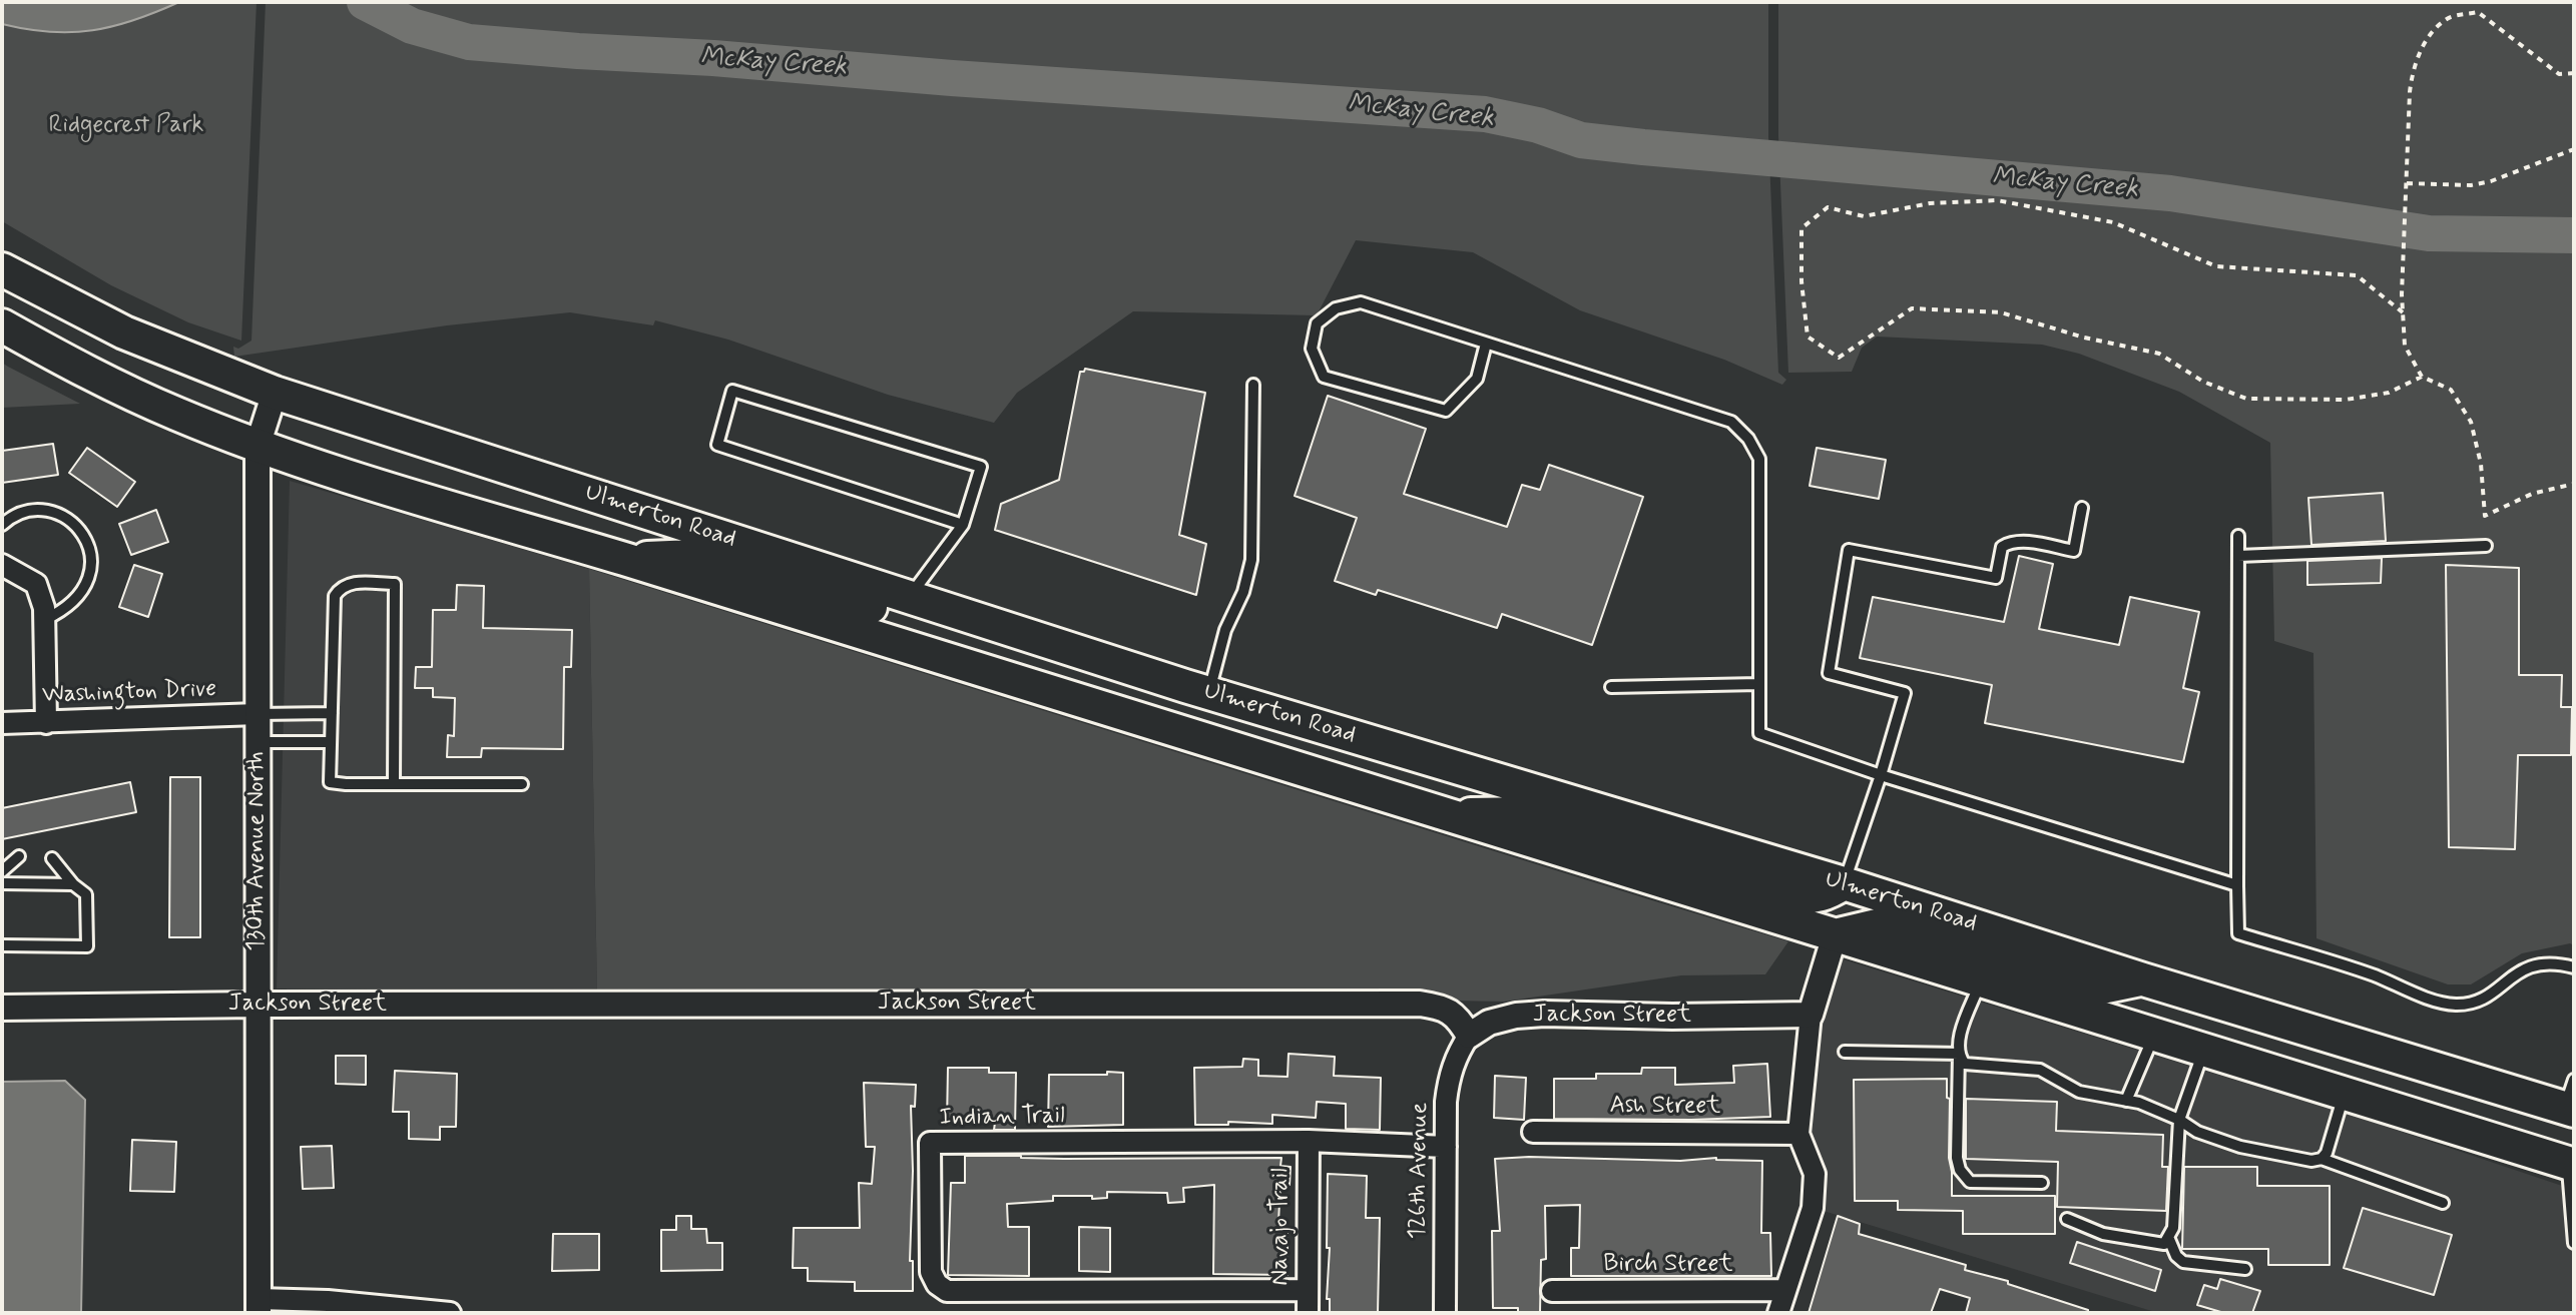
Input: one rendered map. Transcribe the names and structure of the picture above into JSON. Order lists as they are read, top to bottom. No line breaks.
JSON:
{"streets":{"main road":["Ulmerton Road"],"street":["Washington Drive","130th Avenue North","Jackson Street","Ash Street","Indian Trail","126th Avenue","Navajo Trail","Birch Street"]},"crossings":[["Ulmerton Road","130th Avenue North"],["Washington Drive","130th Avenue North"],["130th Avenue North","Jackson Street"],["Jackson Street","126th Avenue"],["Indian Trail","126th Avenue"],["Indian Trail","Navajo Trail"]],"water":["McKay Creek"],"parks":["Ridgecrest Park"]}
